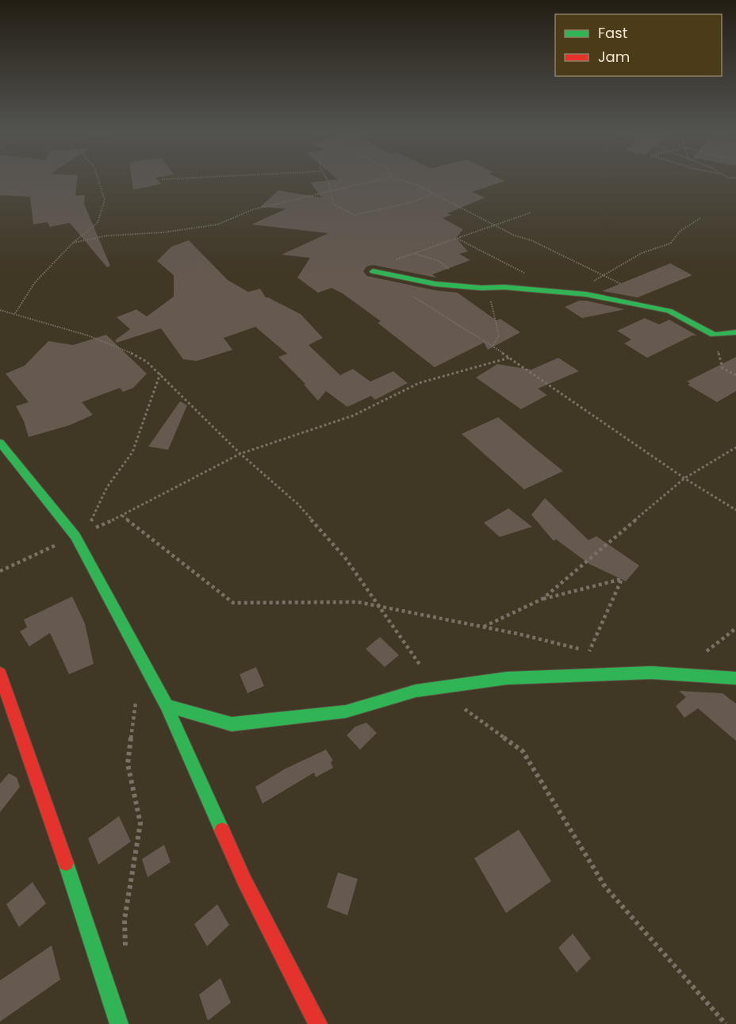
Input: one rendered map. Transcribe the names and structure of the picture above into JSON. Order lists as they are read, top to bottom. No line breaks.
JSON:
{"legend":["Fast","Jam"]}
